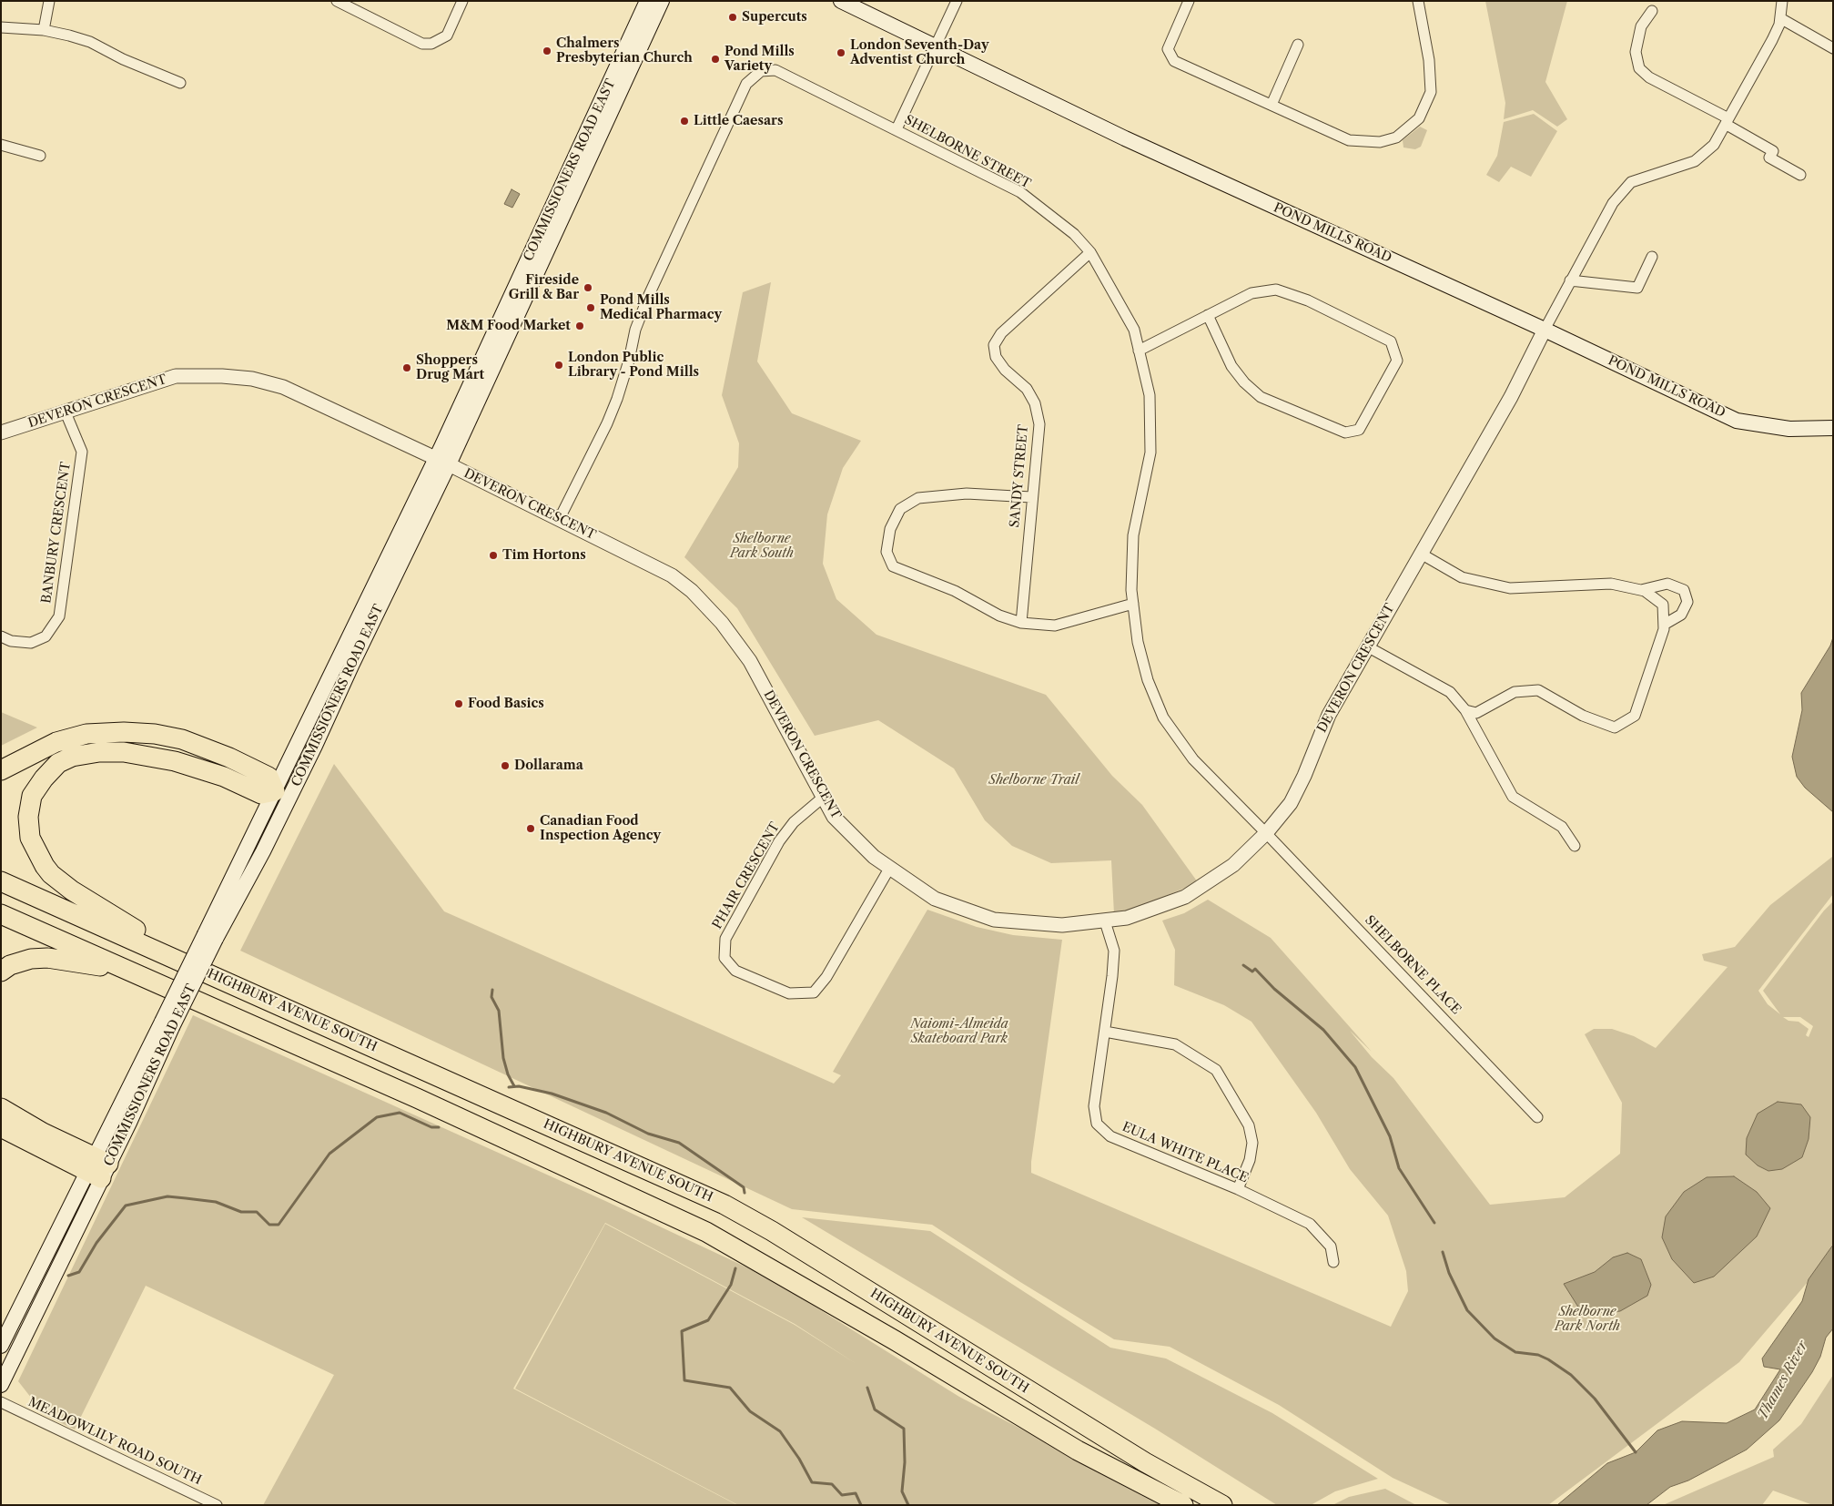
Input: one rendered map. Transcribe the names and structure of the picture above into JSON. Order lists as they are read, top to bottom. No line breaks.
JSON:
{"streets":{"highway":["HIGHBURY AVENUE SOUTH"],"main road":["COMMISSIONERS ROAD EAST","POND MILLS ROAD"],"street":["SHELBORNE STREET","DEVERON CRESCENT","SANDY STREET","BANBURY CRESCENT","PHAIR CRESCENT","SHELBORNE PLACE","EULA WHITE PLACE","MEADOWLILY ROAD SOUTH"]},"crossings":[["SHELBORNE STREET","DEVERON CRESCENT"],["SHELBORNE STREET","SANDY STREET"],["SHELBORNE STREET","SHELBORNE PLACE"],["COMMISSIONERS ROAD EAST","DEVERON CRESCENT"],["POND MILLS ROAD","DEVERON CRESCENT"],["DEVERON CRESCENT","BANBURY CRESCENT"],["DEVERON CRESCENT","PHAIR CRESCENT"],["DEVERON CRESCENT","SHELBORNE PLACE"],["DEVERON CRESCENT","EULA WHITE PLACE"]],"water":["Thames River"],"parks":["Shelborne Park South","Shelborne Trail","Naiomi-Almeida Skateboard Park","Shelborne Park North"],"places":["Supercuts","Chalmers Presbyterian Church","London Seventh-Day Adventist Church","Pond Mills Variety","Little Caesars","Fireside Grill & Bar","Pond Mills Medical Pharmacy","M&M Food Market","London Public Library - Pond Mills","Shoppers Drug Mart","Tim Hortons","Food Basics","Dollarama","Canadian Food Inspection Agency"]}
